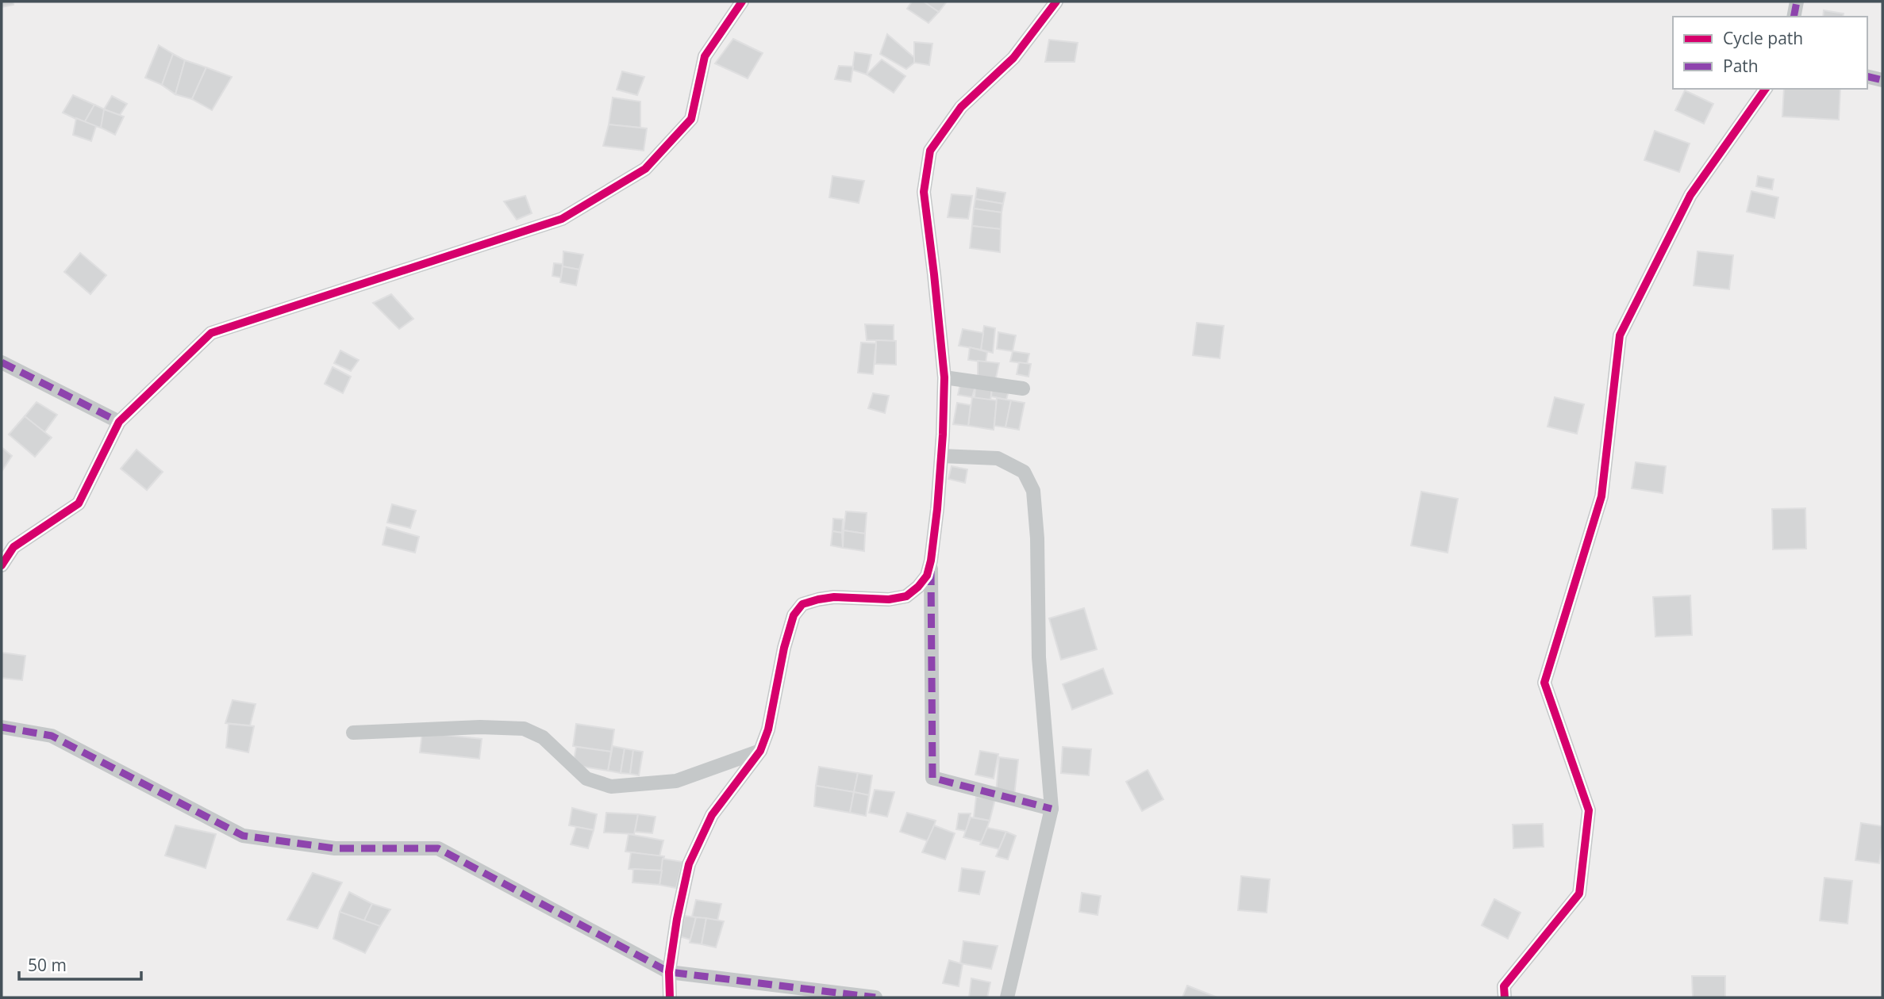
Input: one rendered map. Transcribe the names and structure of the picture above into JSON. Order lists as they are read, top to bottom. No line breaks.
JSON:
{"legend":["Cycle path","Path"],"scale_bar":"50 m"}
